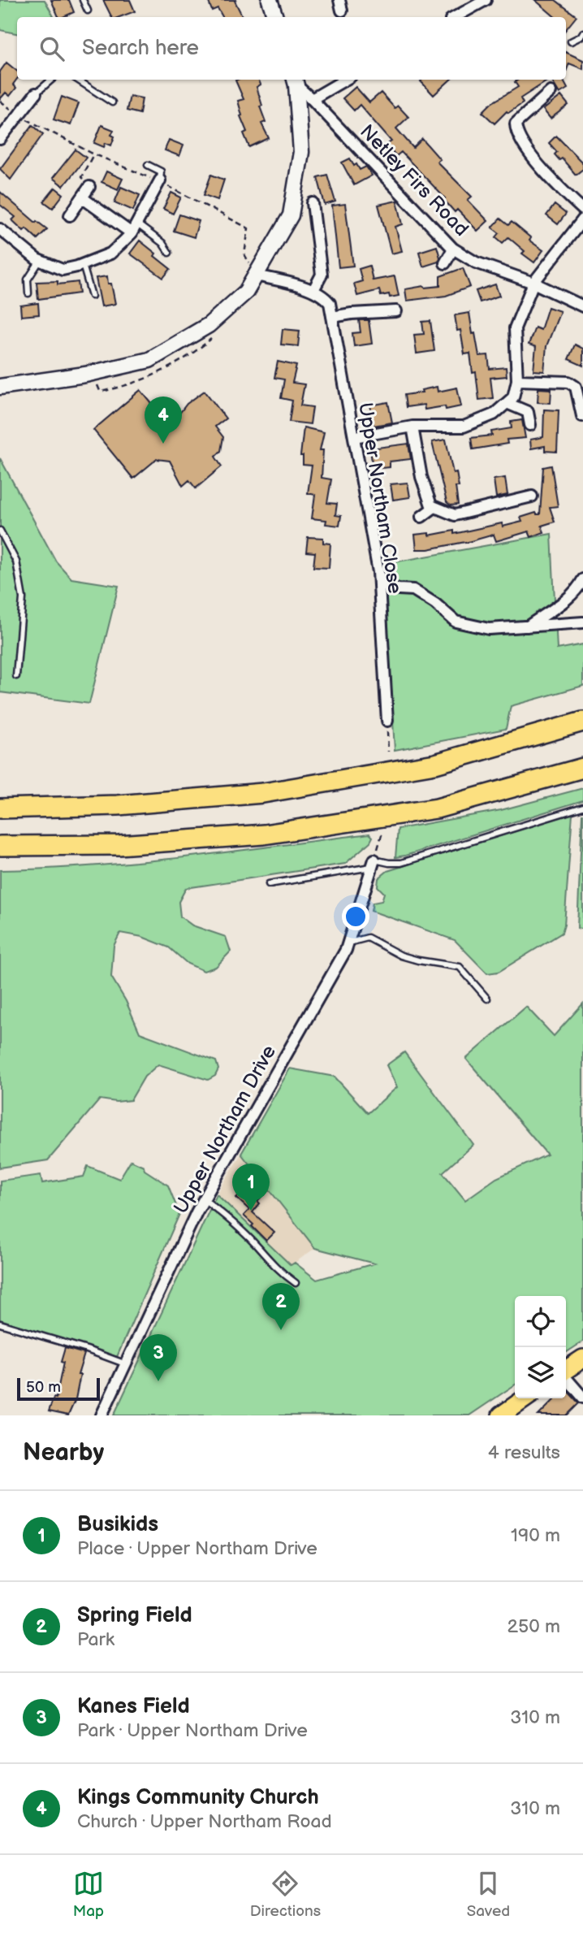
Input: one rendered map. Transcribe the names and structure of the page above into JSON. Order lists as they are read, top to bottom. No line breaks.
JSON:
{"streets":{"street":["Netley Firs Road","Upper Northam Close","Upper Northam Drive"]},"scale_bar":"50 m","page":{"search":"Search here","pins":["4","1","2","3"],"scale":"50 m","heading":["Nearby","4 results"],"list":[{"mark":"1","name":"Busikids","note":"Place · Upper Northam Drive","value":"190 m"},{"mark":"2","name":"Spring Field","note":"Park","value":"250 m"},{"mark":"3","name":"Kanes Field","note":"Park · Upper Northam Drive","value":"310 m"},{"mark":"4","name":"Kings Community Church","note":"Church · Upper Northam Road","value":"310 m"}],"nav":["Map","Directions","Saved"]}}
